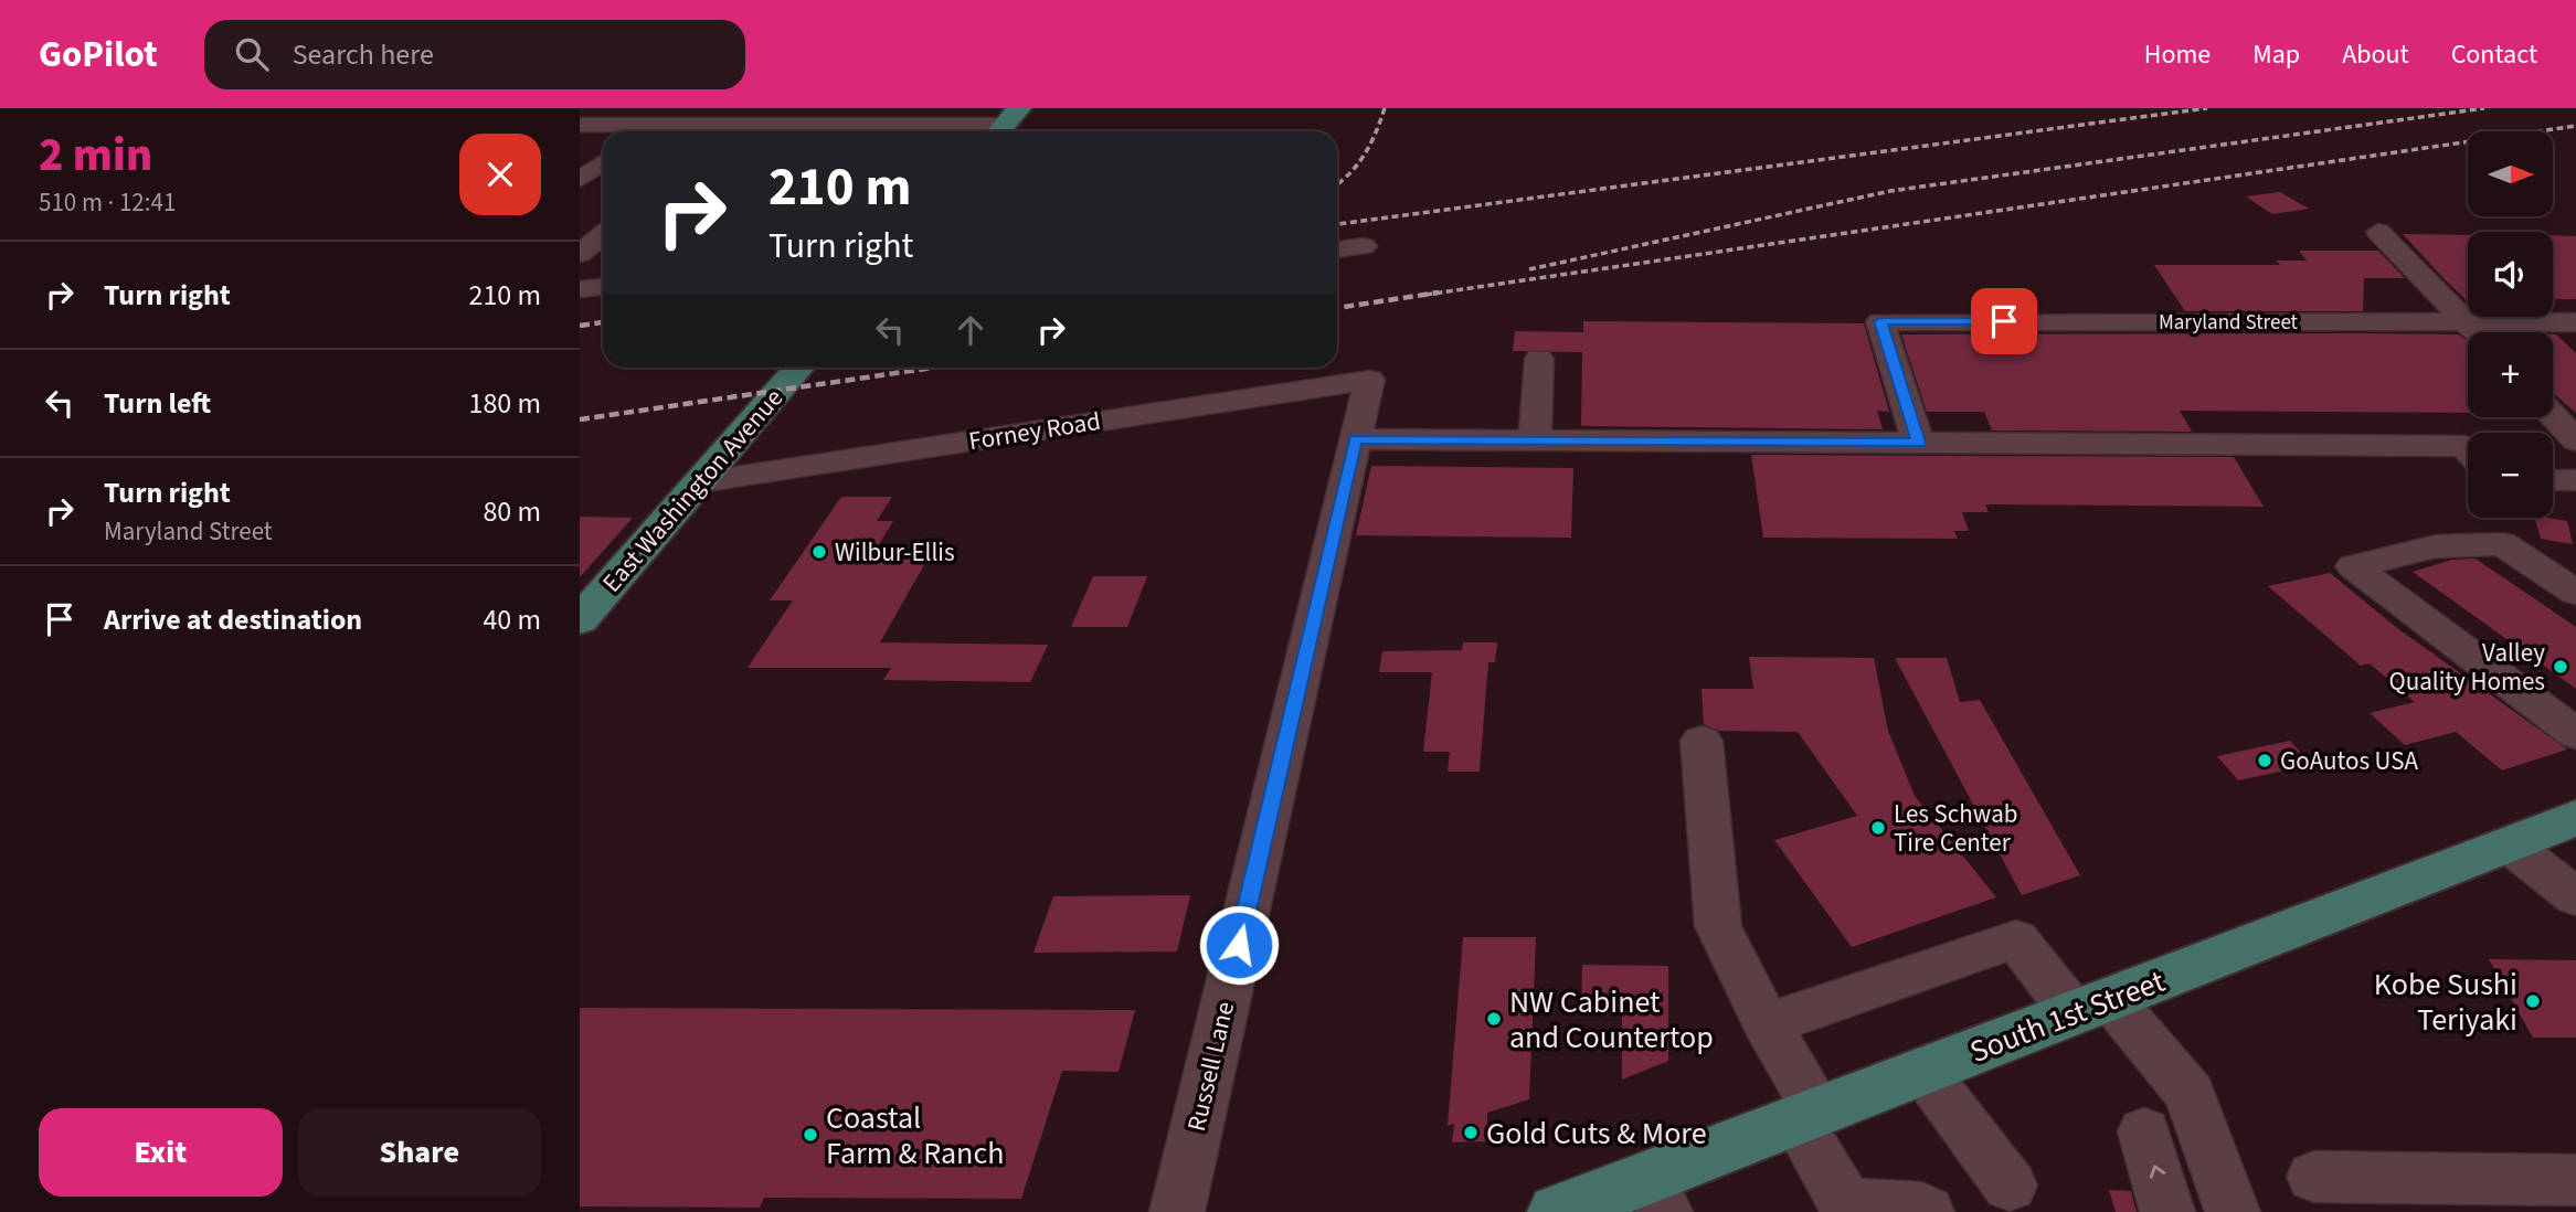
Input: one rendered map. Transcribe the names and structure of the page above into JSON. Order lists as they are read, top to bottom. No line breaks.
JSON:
{"streets":{"main road":["East Washington Avenue","South 1st Street"],"street":["Maryland Street","Forney Road","Russell Lane"]},"crossings":[["Forney Road","East Washington Avenue"],["Forney Road","Russell Lane"]],"places":["Wilbur-Ellis","Valley Quality Homes","GoAutos USA","Les Schwab Tire Center","Kobe Sushi Teriyaki","NW Cabinet and Countertop","Gold Cuts & More","Coastal Farm & Ranch"],"north":"right","page":{"header":"GoPilot","search":"Search here","nav":["Home","Map","About","Contact"],"heading":["2 min","510 m · 12:41"],"map_buttons":["+","−"],"turn":["210 m","Turn right"],"list":[{"name":"Turn right","value":"210 m"},{"name":"Turn left","value":"180 m"},{"name":"Turn right","note":"Maryland Street","value":"80 m"},{"name":"Arrive at destination","value":"40 m"}],"buttons":["Exit","Share"]}}
